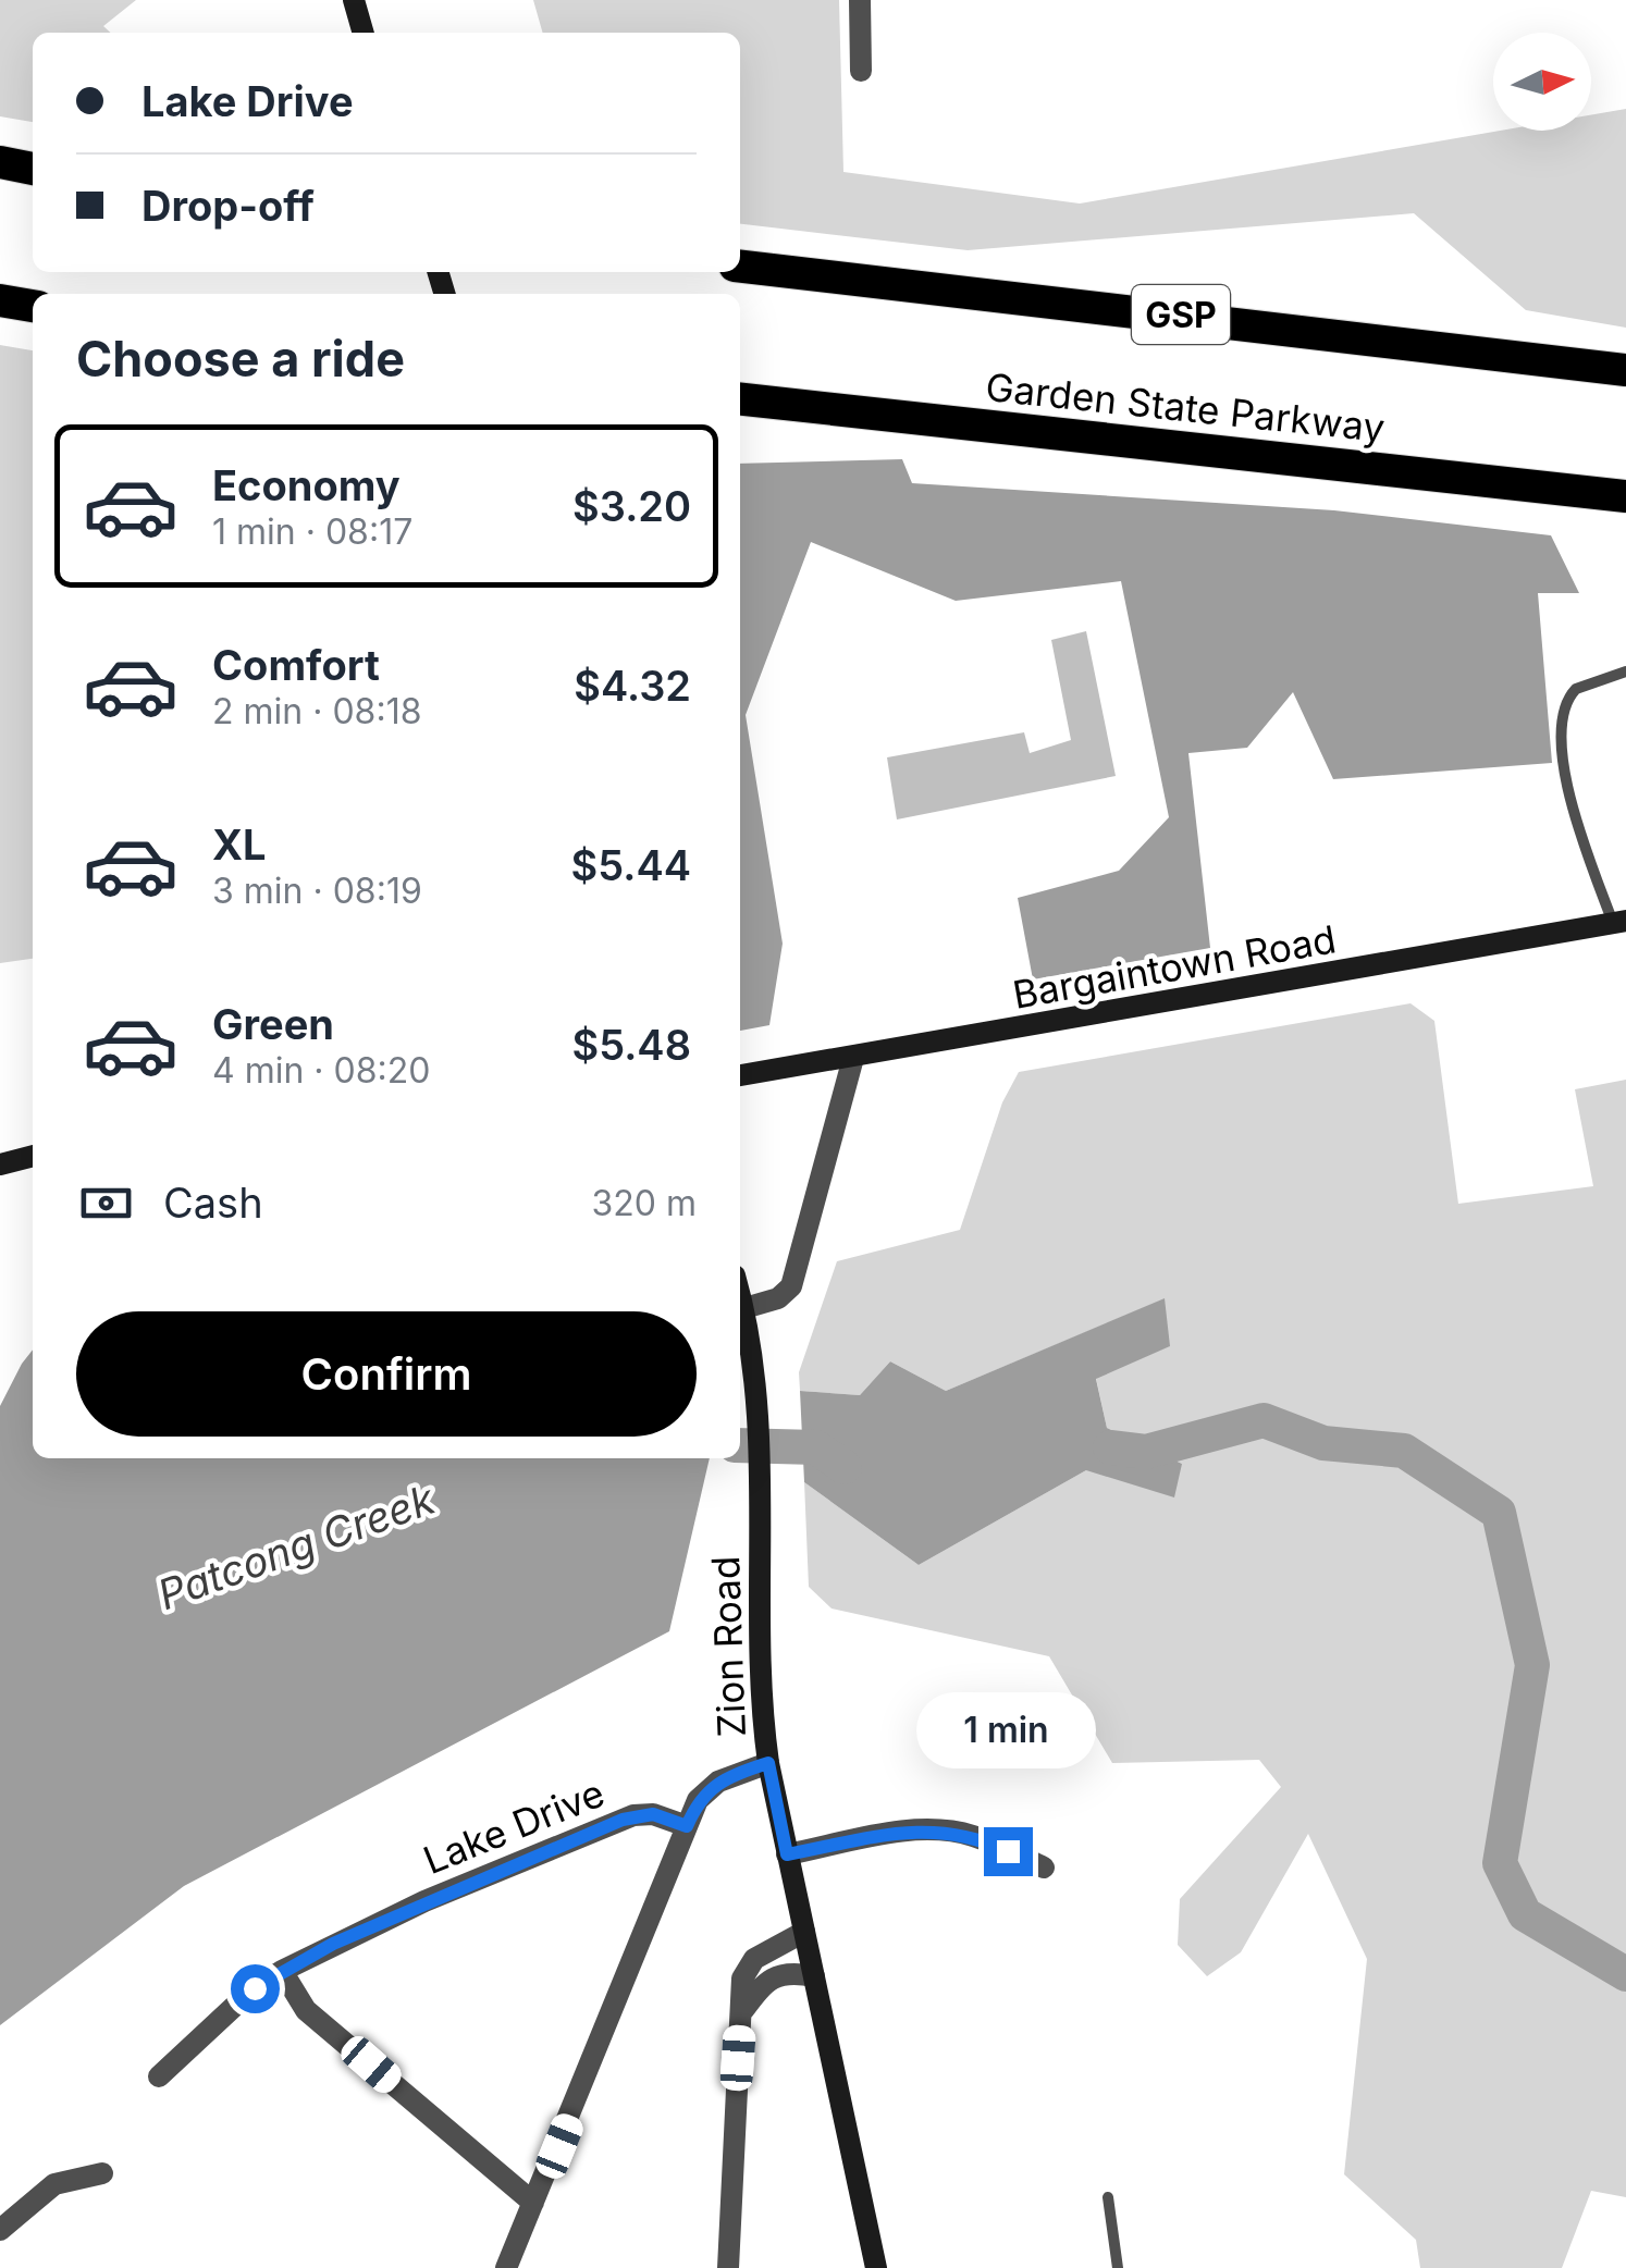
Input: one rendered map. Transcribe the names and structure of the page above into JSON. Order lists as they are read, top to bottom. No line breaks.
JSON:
{"streets":{"highway":["GSP","Garden State Parkway"],"street":["Bargaintown Road","Zion Road","Lake Drive"]},"water":["Patcong Creek"],"north":"right","page":{"banner":["Lake Drive","Drop-off"],"heading":"Choose a ride","list":[{"name":"Economy","note":"1 min · 08:17","value":"$3.20"},{"name":"Comfort","note":"2 min · 08:18","value":"$4.32"},{"name":"XL","note":"3 min · 08:19","value":"$5.44"},{"name":"Green","note":"4 min · 08:20","value":"$5.48"}],"pay":["Cash","320 m"],"buttons":"Confirm","bubble":"1 min"}}
